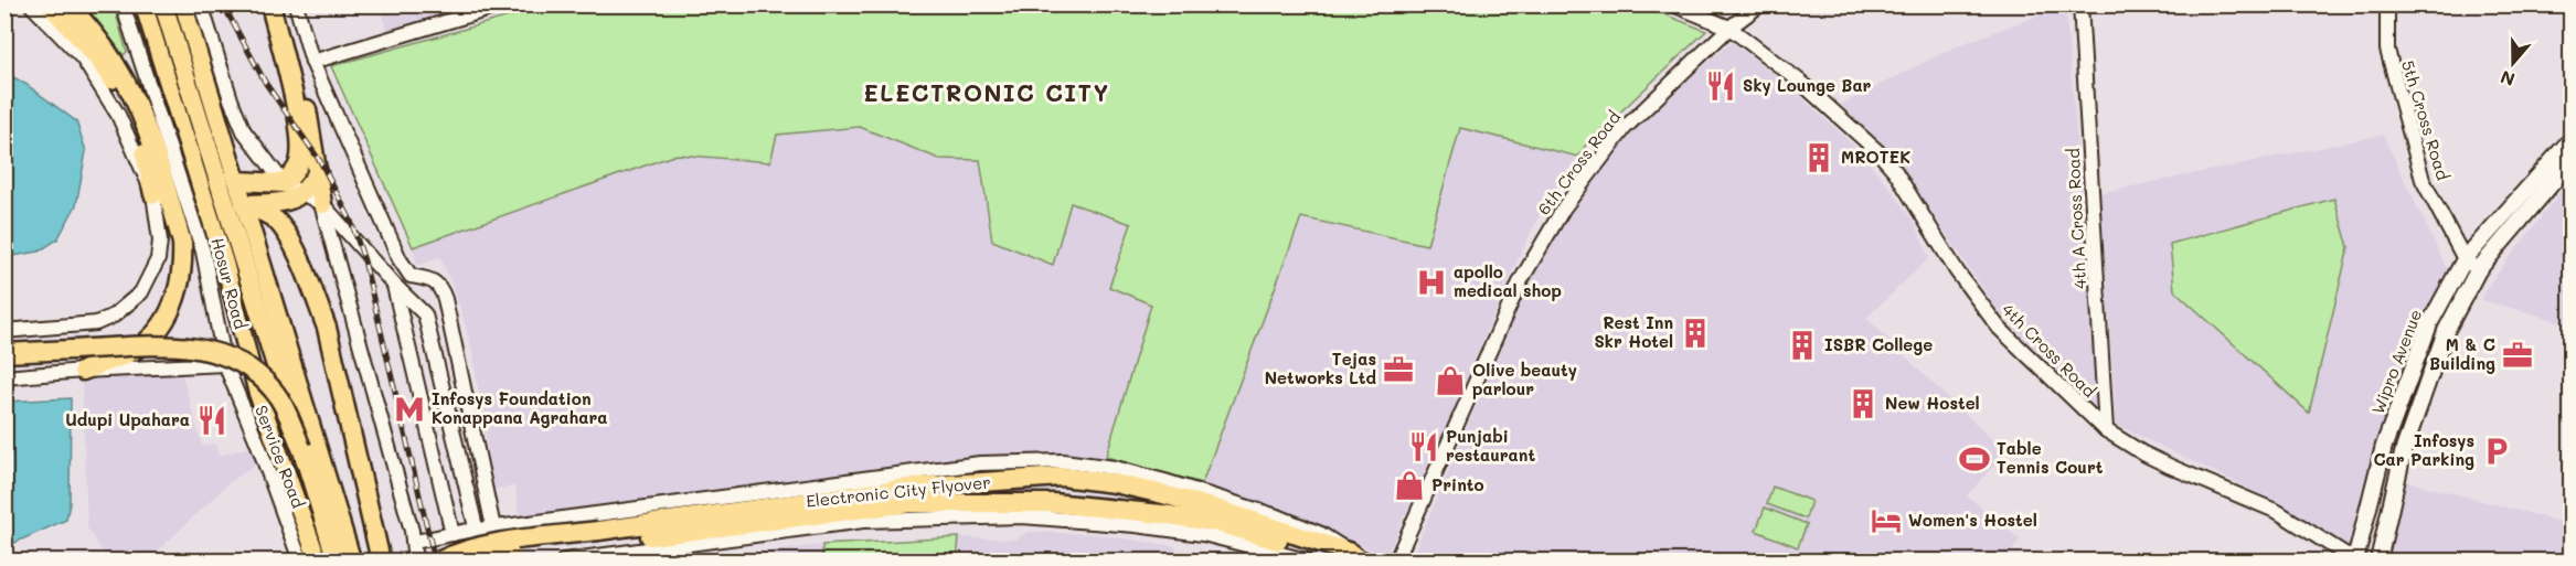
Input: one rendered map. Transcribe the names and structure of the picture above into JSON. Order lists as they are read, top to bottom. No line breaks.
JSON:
{"streets":{"highway":["Hosur Road","Electronic City Flyover"],"main road":["Wipro Avenue"],"street":["5th Cross Road","6th Cross Road","4th A Cross Road","4th Cross Road","Service Road"]},"crossings":[["5th Cross Road","Wipro Avenue"],["6th Cross Road","4th Cross Road"],["4th A Cross Road","4th Cross Road"],["4th Cross Road","Wipro Avenue"]],"districts":["ELECTRONIC CITY"],"places":{"restaurant":["Sky Lounge Bar","Udupi Upahara","Punjabi restaurant"],"building":["MROTEK","Rest Inn Skr Hotel","ISBR College","New Hostel"],"hospital":["apollo medical shop"],"office":["M & C Building","Tejas Networks Ltd"],"shop":["Olive beauty parlour","Printo"],"metro station":["Infosys Foundation Konappana Agrahara"],"parking":["Infosys Car Parking"],"sports":["Table Tennis Court"],"hotel":["Women's Hostel"]},"north":"bottom"}
